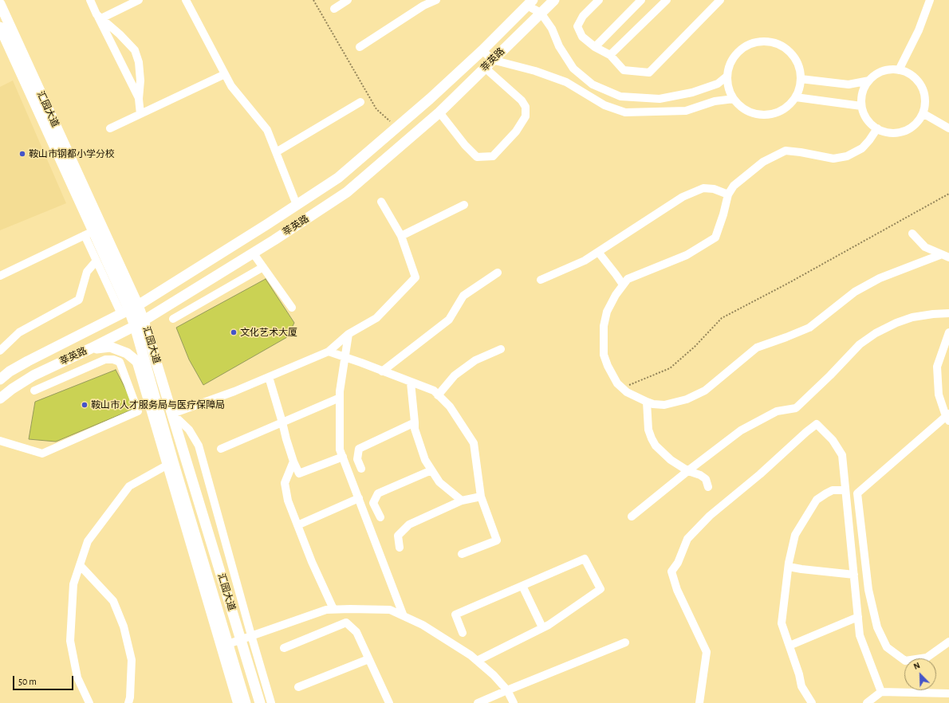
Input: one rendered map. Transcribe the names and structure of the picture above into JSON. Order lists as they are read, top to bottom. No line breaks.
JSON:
{"streets":{"main road":["莘英路","汇园大道"]},"crossings":[["莘英路","汇园大道"]],"places":["鞍山市钢都小学分校","文化艺术大厦","鞍山市人才服务局与医疗保障局"],"scale_bar":"50 m","north":"top left"}
